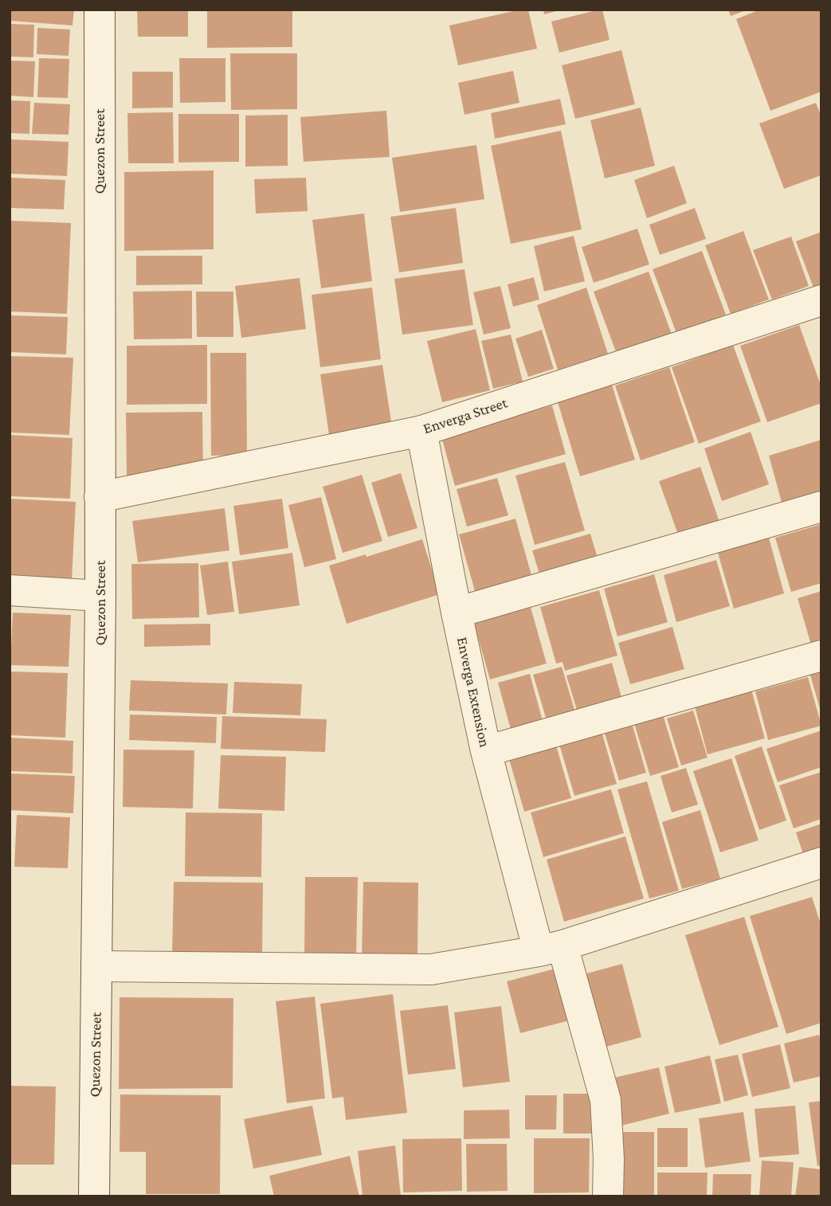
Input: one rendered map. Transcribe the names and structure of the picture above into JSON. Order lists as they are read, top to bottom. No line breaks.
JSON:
{"streets":{"street":["Quezon Street","Enverga Street","Enverga Extension"]},"crossings":[["Quezon Street","Enverga Street"],["Enverga Street","Enverga Extension"]]}
